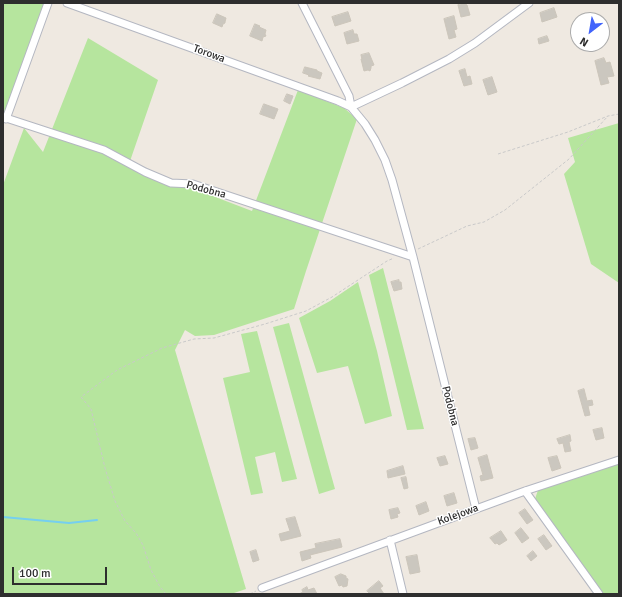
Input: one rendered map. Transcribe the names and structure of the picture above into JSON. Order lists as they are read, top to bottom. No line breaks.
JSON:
{"streets":{"street":["Torowa","Podobna","Kolejowa"]},"crossings":[["Torowa","Podobna"],["Podobna","Kolejowa"]],"scale_bar":"100 m","north":"bottom left"}
